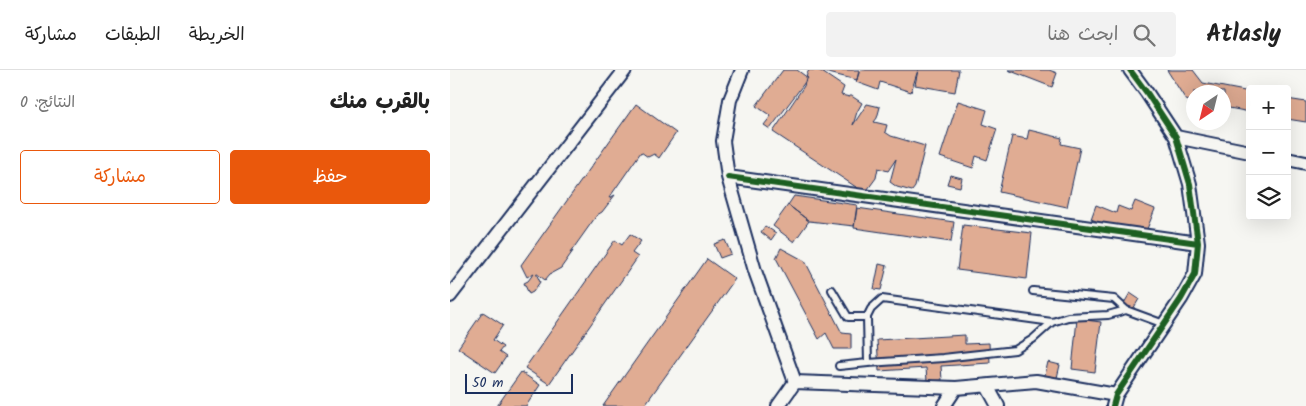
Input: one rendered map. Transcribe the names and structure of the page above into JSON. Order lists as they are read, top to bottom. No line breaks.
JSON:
{"scale_bar":"50 m","north":"bottom left","page":{"header":"Atlasly","search":"ابحث هنا","nav":["الخريطة","الطبقات","مشاركة"],"heading":["بالقرب منك","النتائج: 0"],"map_buttons":["+","−"],"buttons":["حفظ","مشاركة"],"scale":"50 m"}}
